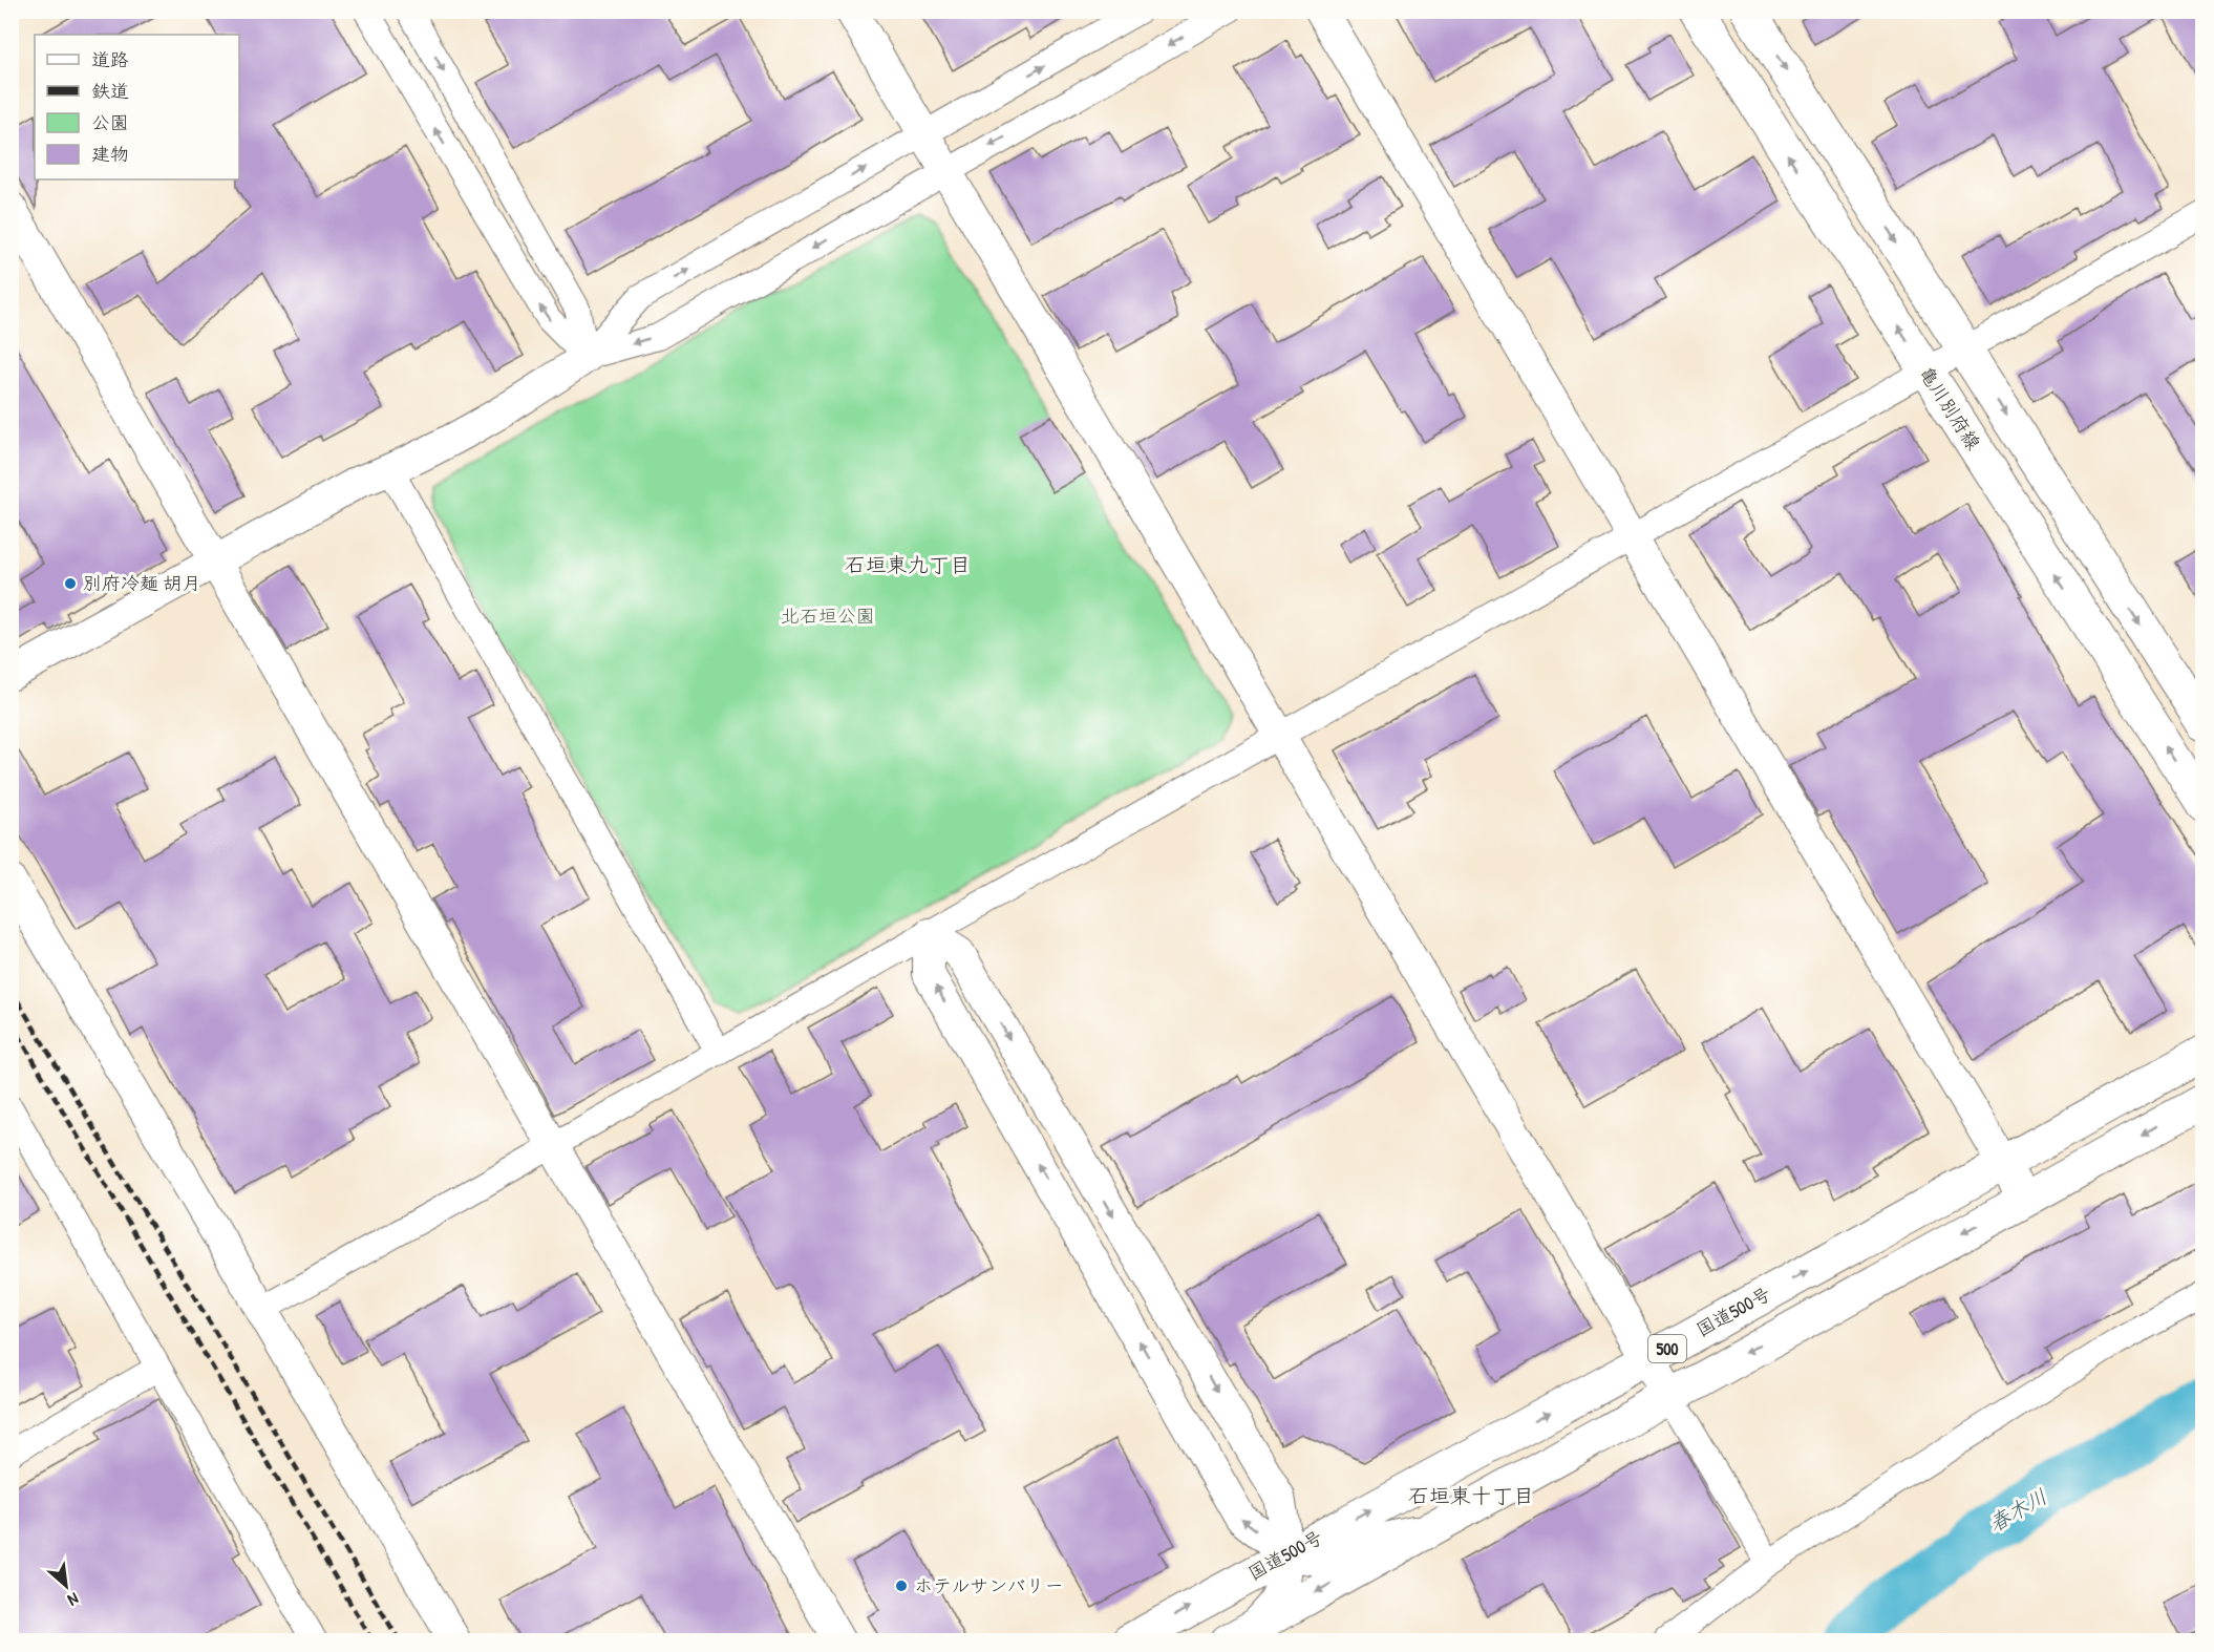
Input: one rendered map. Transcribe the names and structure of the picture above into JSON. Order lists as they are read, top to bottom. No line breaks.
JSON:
{"streets":{"main road":["亀川別府線","国道500号","500"]},"districts":["石垣東九丁目","石垣東十丁目"],"water":["春木川"],"parks":["北石垣公園"],"places":["別府冷麺 胡月","ホテルサンバリー"],"legend":["道路","鉄道","公園","建物"],"north":"bottom right"}
